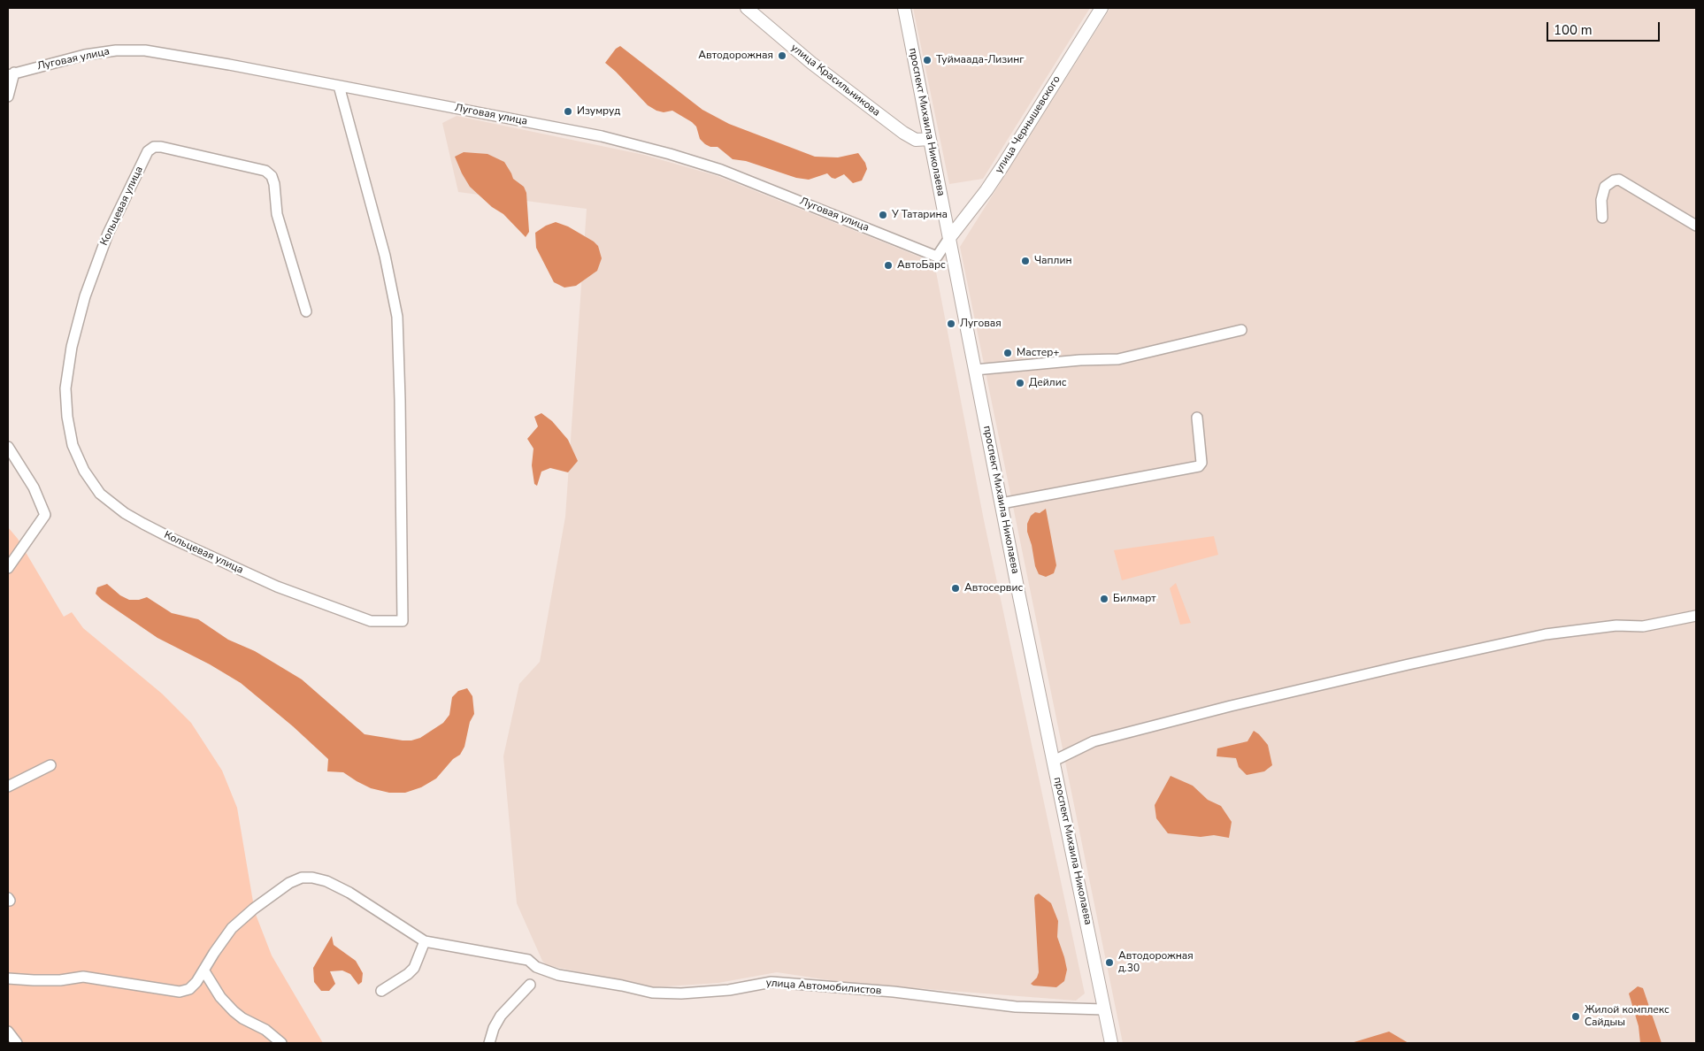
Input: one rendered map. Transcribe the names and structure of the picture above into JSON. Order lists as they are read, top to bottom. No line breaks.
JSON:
{"streets":{"main road":["улица Красильникова","проспект Михаила Николаева","улица Чернышевского"],"street":["Луговая улица","Кольцевая улица","улица Автомобилистов"]},"crossings":[["Луговая улица","проспект Михаила Николаева"],["Луговая улица","улица Чернышевского"],["Луговая улица","Кольцевая улица"],["улица Красильникова","проспект Михаила Николаева"],["проспект Михаила Николаева","улица Чернышевского"],["проспект Михаила Николаева","улица Автомобилистов"]],"places":["Автодорожная","Туймаада-Лизинг","Изумруд","У Татарина","Чаплин","АвтоБарс","Луговая","Мастер+","Дейлис","Автосервис","Билмарт","Автодорожная д.30","Жилой комплекс Сайдыы"],"scale_bar":"100 m"}
